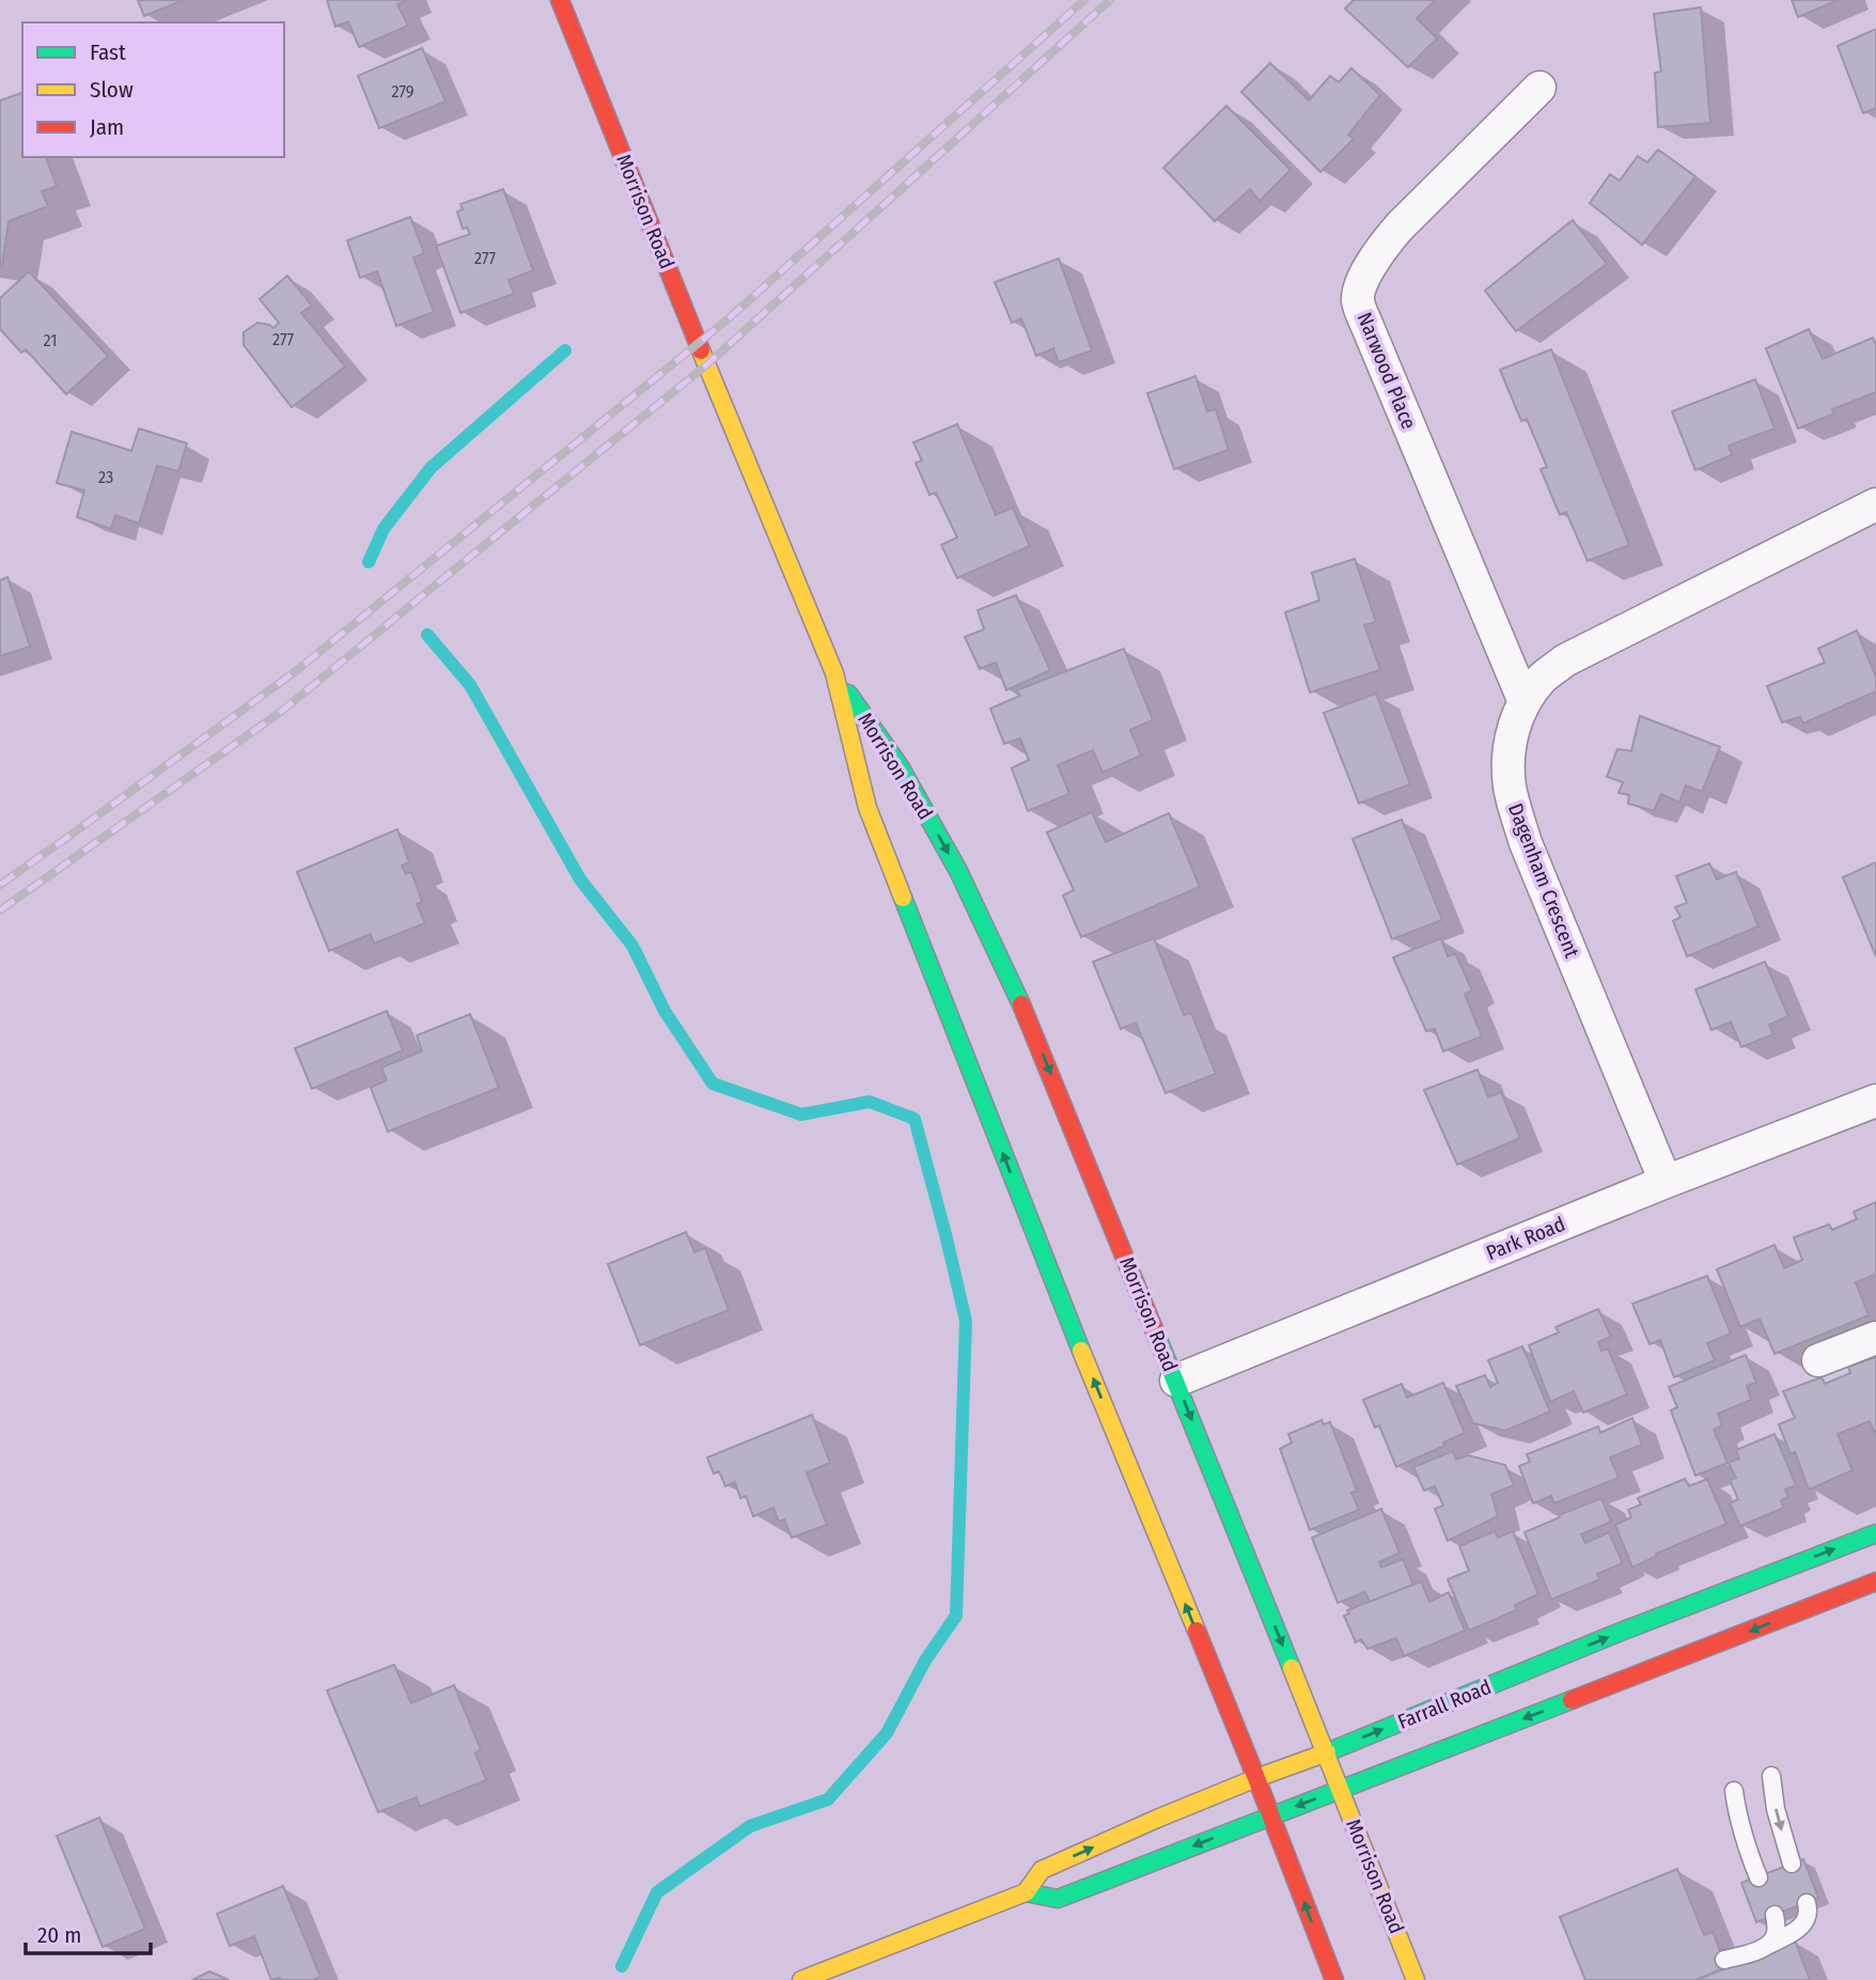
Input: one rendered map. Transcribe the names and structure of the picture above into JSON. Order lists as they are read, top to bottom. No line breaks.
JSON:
{"streets":{"main road":["Morrison Road","Farrall Road"],"street":["Narwood Place","Dagenham Crescent","Park Road"]},"crossings":[["Morrison Road","Park Road"],["Morrison Road","Farrall Road"],["Narwood Place","Dagenham Crescent"],["Dagenham Crescent","Park Road"]],"house_numbers":["279","277","277","21","23"],"legend":["Fast","Slow","Jam"],"scale_bar":"20 m"}
